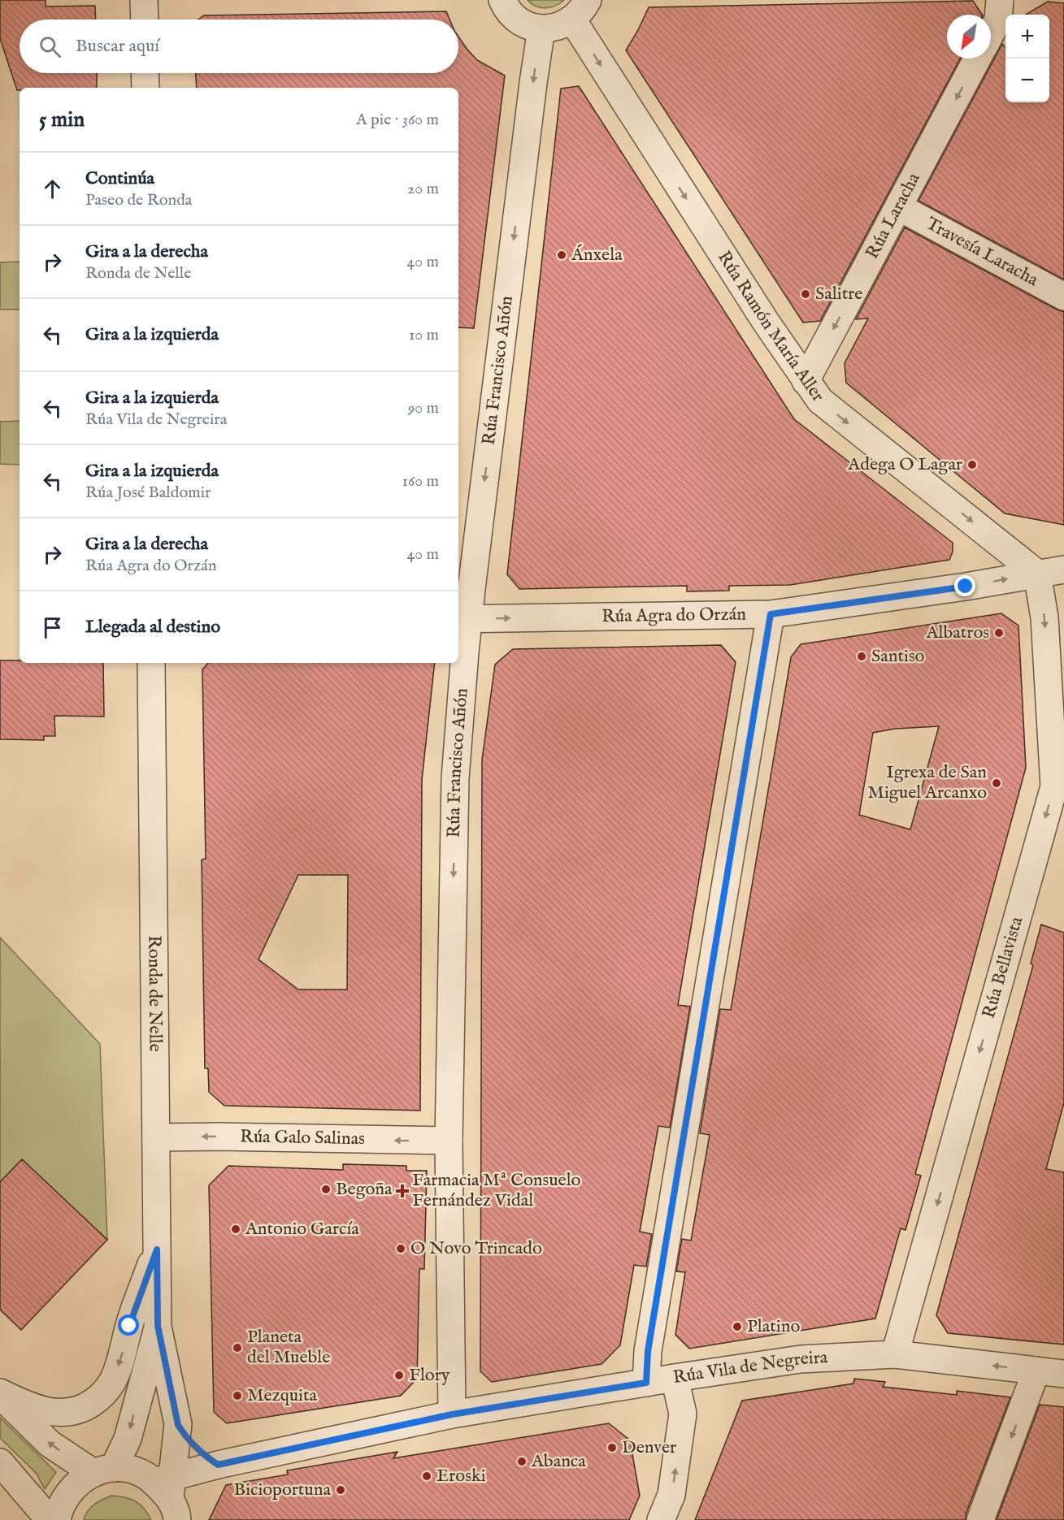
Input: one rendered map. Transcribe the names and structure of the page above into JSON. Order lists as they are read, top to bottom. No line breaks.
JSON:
{"streets":{"street":["Rúa Laracha","Travesía Laracha","Rúa Ramón María Aller","Rúa Francisco Añón","Rúa Agra do Orzán","Rúa Bellavista","Ronda de Nelle","Rúa Galo Salinas","Rúa Vila de Negreira"]},"crossings":[["Rúa Laracha","Travesía Laracha"],["Rúa Laracha","Rúa Ramón María Aller"],["Rúa Ramón María Aller","Rúa Agra do Orzán"],["Rúa Ramón María Aller","Rúa Bellavista"],["Rúa Francisco Añón","Rúa Agra do Orzán"],["Rúa Francisco Añón","Rúa Galo Salinas"],["Rúa Francisco Añón","Rúa Vila de Negreira"],["Rúa Agra do Orzán","Rúa Bellavista"],["Rúa Bellavista","Rúa Vila de Negreira"],["Ronda de Nelle","Rúa Galo Salinas"],["Ronda de Nelle","Rúa Vila de Negreira"]],"one_way":["Rúa Laracha","Rúa Ramón María Aller","Rúa Francisco Añón","Rúa Agra do Orzán","Rúa Bellavista","Rúa Galo Salinas"],"places":{"other":["Ánxela","Salitre","Adega O Lagar","Albatros","Santiso","Igrexa de San Miguel Arcanxo","Begoña","Antonio García","O Novo Trincado","Platino","Planeta del Mueble","Flory","Mezquita","Denver","Abanca","Eroski","Bicioportuna"],"health":["Farmacia Mª Consuelo Fernández Vidal"]},"north":"bottom left","page":{"map_buttons":["+","−"],"search":"Buscar aquí","heading":["5 min","A pie · 360 m"],"list":[["Continúa","Paseo de Ronda","20 m"],["Gira a la derecha","Ronda de Nelle","40 m"],["Gira a la izquierda","10 m"],["Gira a la izquierda","Rúa Vila de Negreira","90 m"],["Gira a la izquierda","Rúa José Baldomir","160 m"],["Gira a la derecha","Rúa Agra do Orzán","40 m"],"Llegada al destino"]}}
